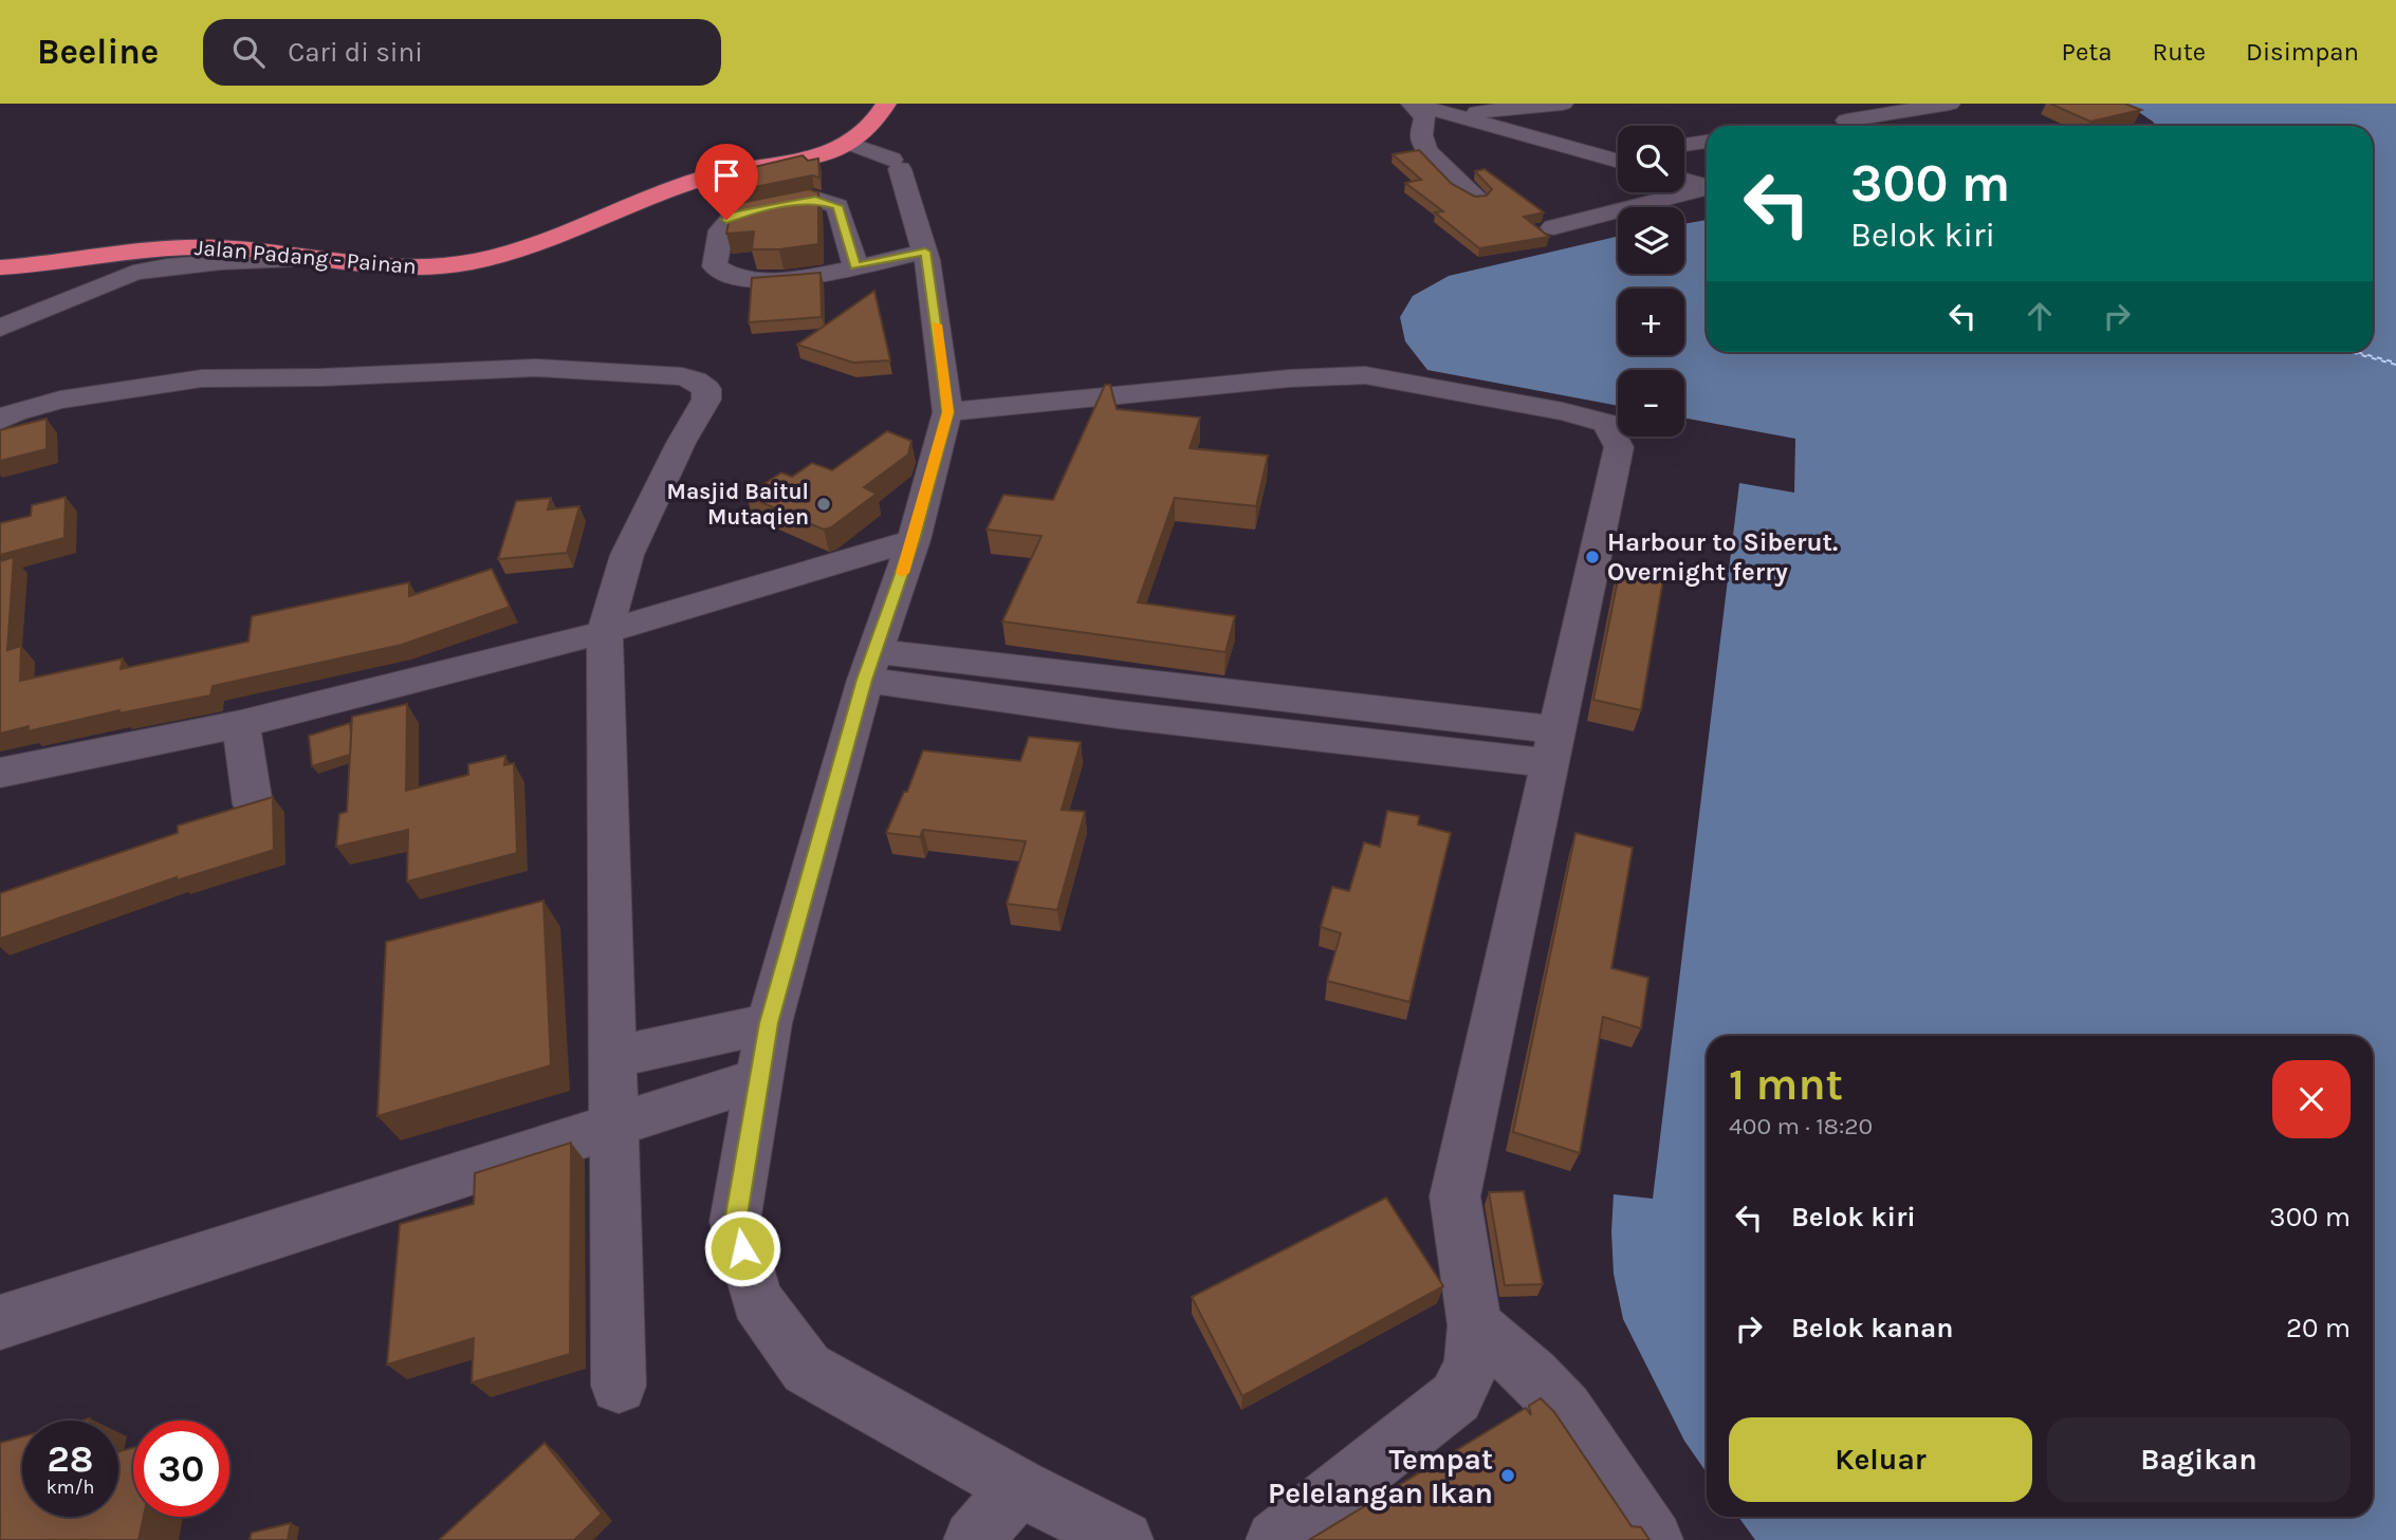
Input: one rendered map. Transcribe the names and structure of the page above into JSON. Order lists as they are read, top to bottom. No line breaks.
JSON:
{"streets":{"highway":["Jalan Padang - Painan"]},"places":["Masjid Baitul Mutaqien","Harbour to Siberut. Overnight ferry","Tempat Pelelangan Ikan"],"page":{"header":"Beeline","search":"Cari di sini","nav":["Peta","Rute","Disimpan"],"map_buttons":["+","−"],"turn":["300 m","Belok kiri"],"heading":["1 mnt","400 m · 18:20"],"list":[{"name":"Belok kiri","value":"300 m"},{"name":"Belok kanan","value":"20 m"}],"buttons":["Keluar","Bagikan"],"speed":"28 km/h","limit":"30"}}
